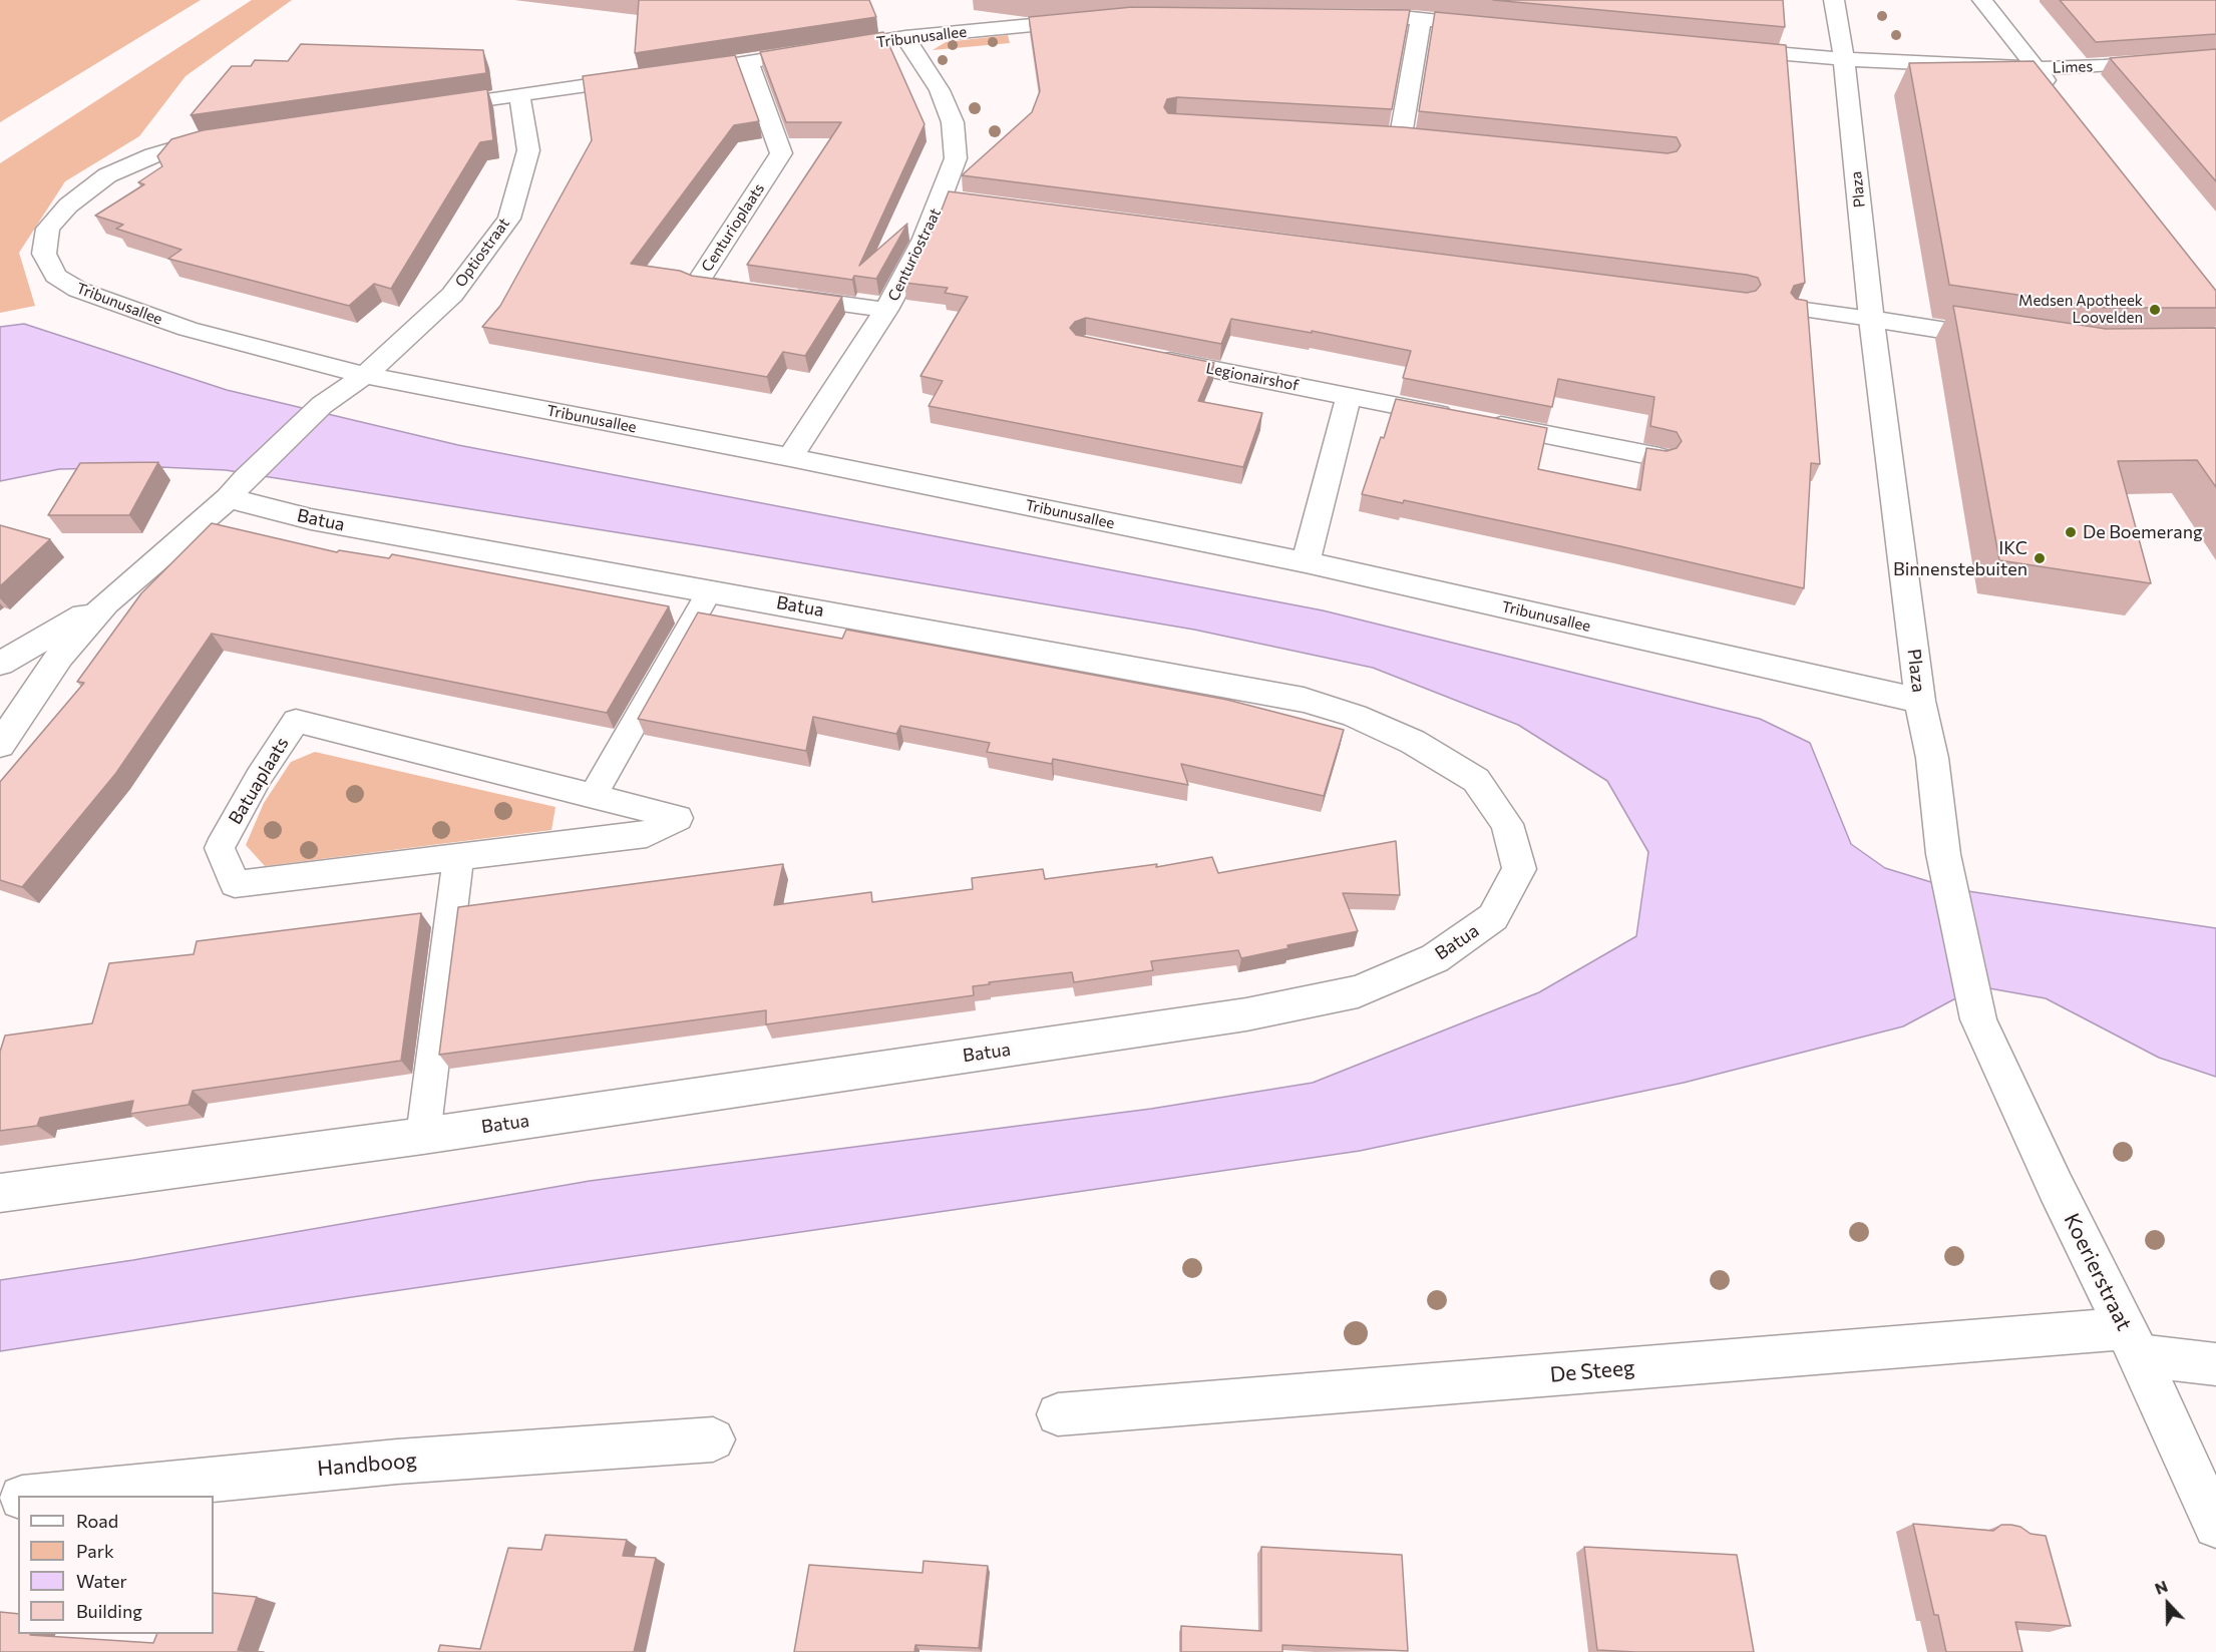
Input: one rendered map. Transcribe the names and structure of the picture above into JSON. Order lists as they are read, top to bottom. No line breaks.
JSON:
{"streets":{"street":["Tribunusallee","Limes","Plaza","Centurioplaats","Optiostraat","Centuriostraat","Legionairshof","Batua","Koerierstraat","De Steeg","Handboog"],"lane":["Batuaplaats"]},"crossings":[["Tribunusallee","Plaza"],["Tribunusallee","Centurioplaats"],["Tribunusallee","Optiostraat"],["Tribunusallee","Centuriostraat"],["Plaza","Koerierstraat"],["Koerierstraat","De Steeg"]],"places":["Medsen Apotheek Loovelden","De Boemerang","IKC Binnenstebuiten"],"legend":["Road","Park","Water","Building"],"north":"top"}
